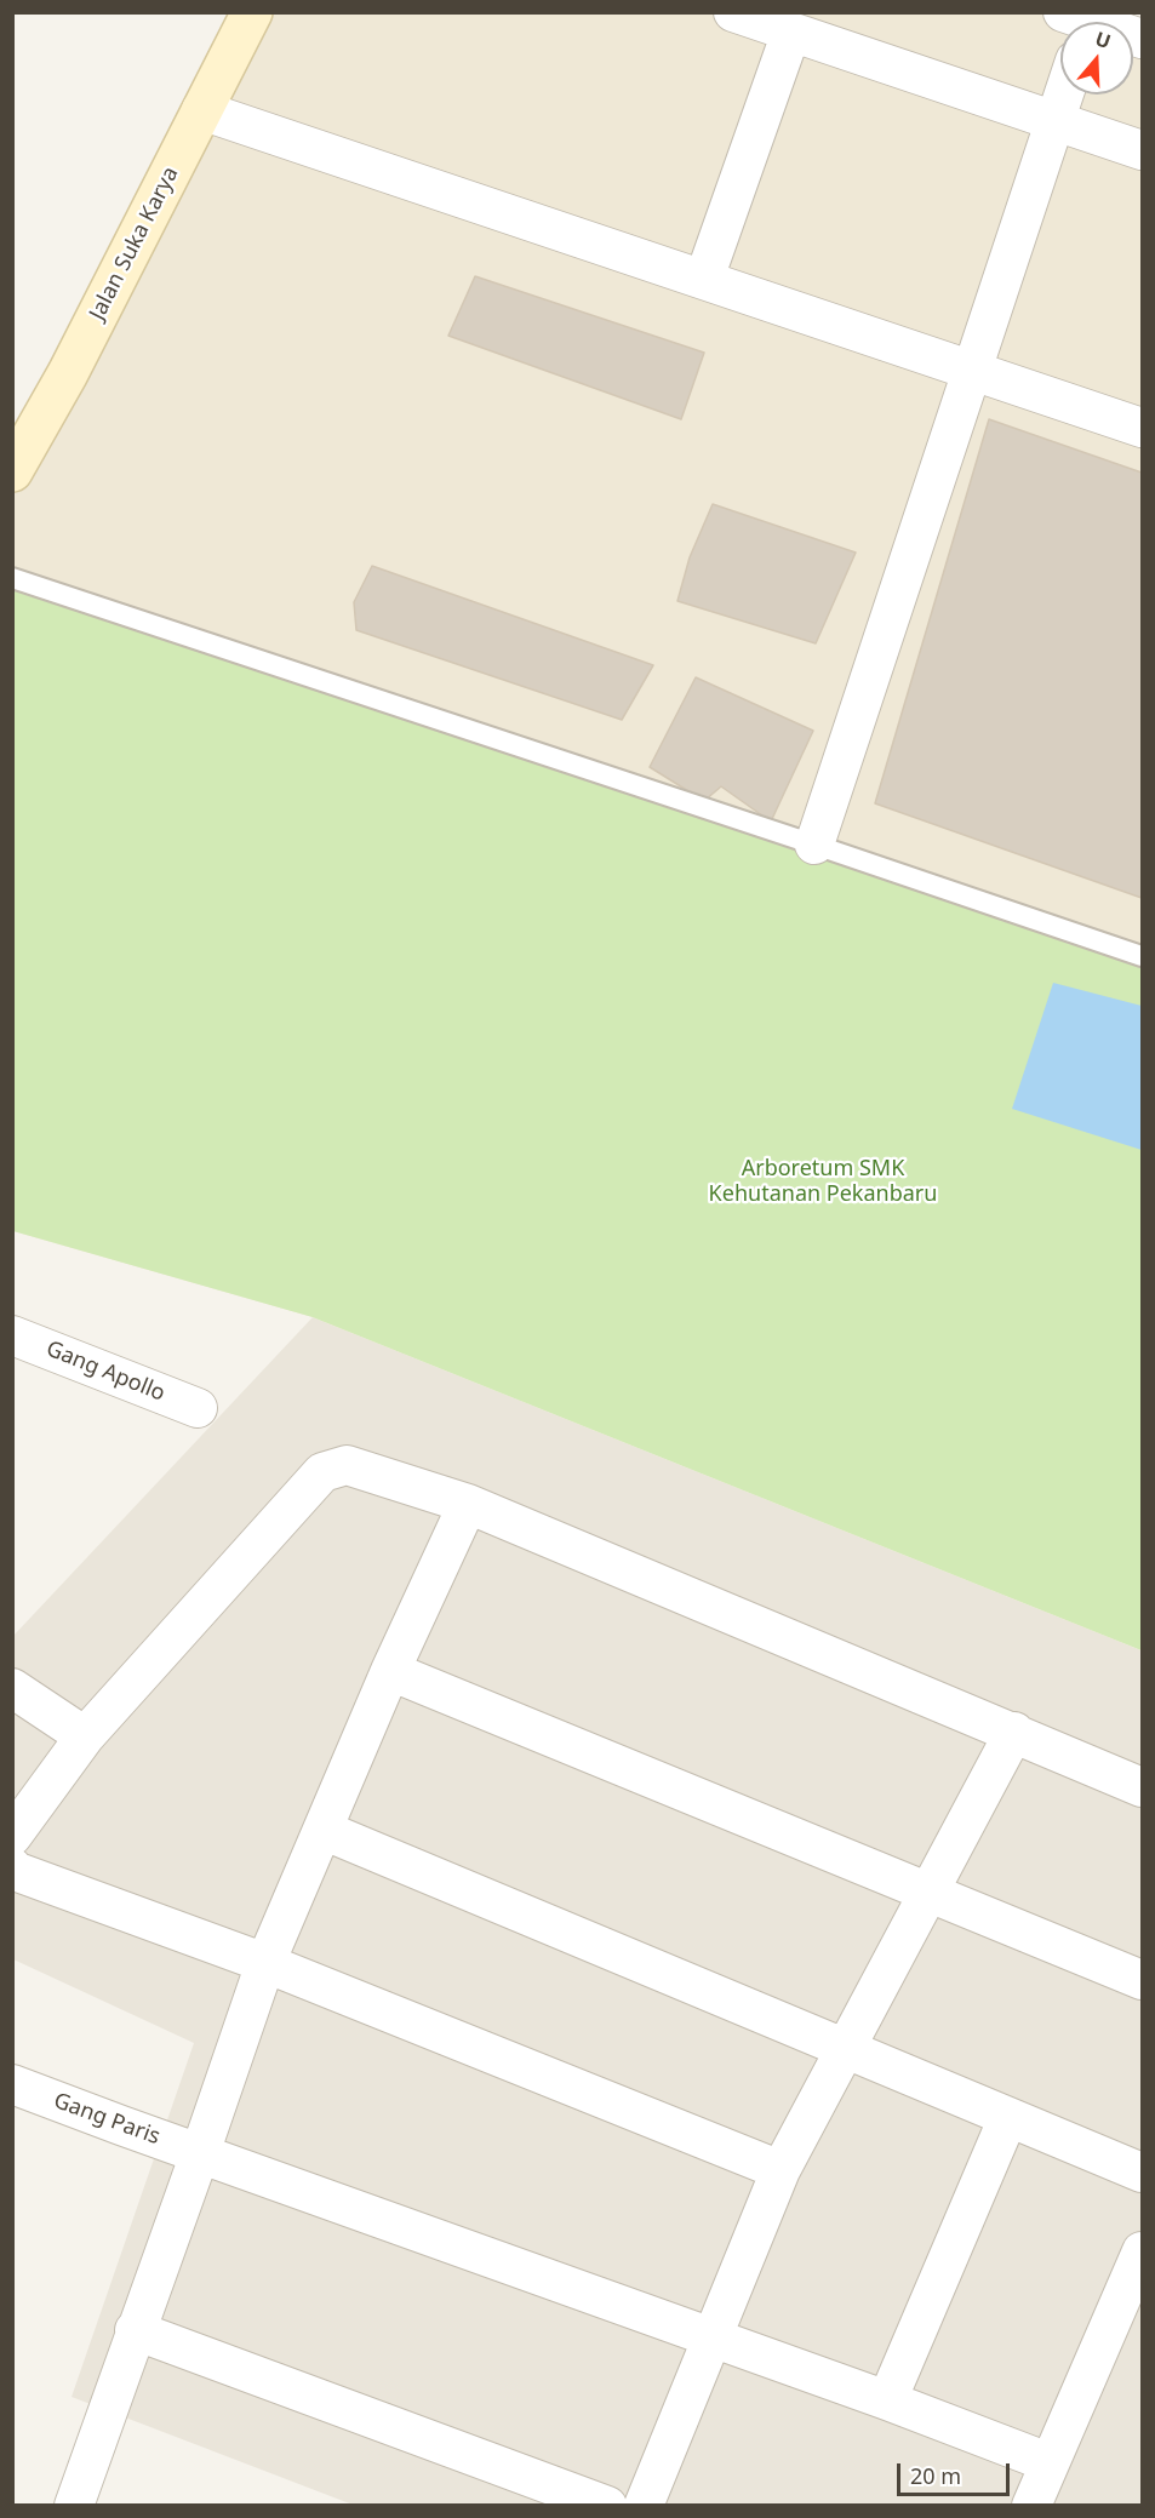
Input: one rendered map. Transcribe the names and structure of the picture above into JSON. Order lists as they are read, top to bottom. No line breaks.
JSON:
{"streets":{"main road":["Jalan Suka Karya"],"street":["Gang Apollo","Gang Paris"]},"parks":["Arboretum SMK Kehutanan Pekanbaru"],"scale_bar":"20 m","north":"top"}
